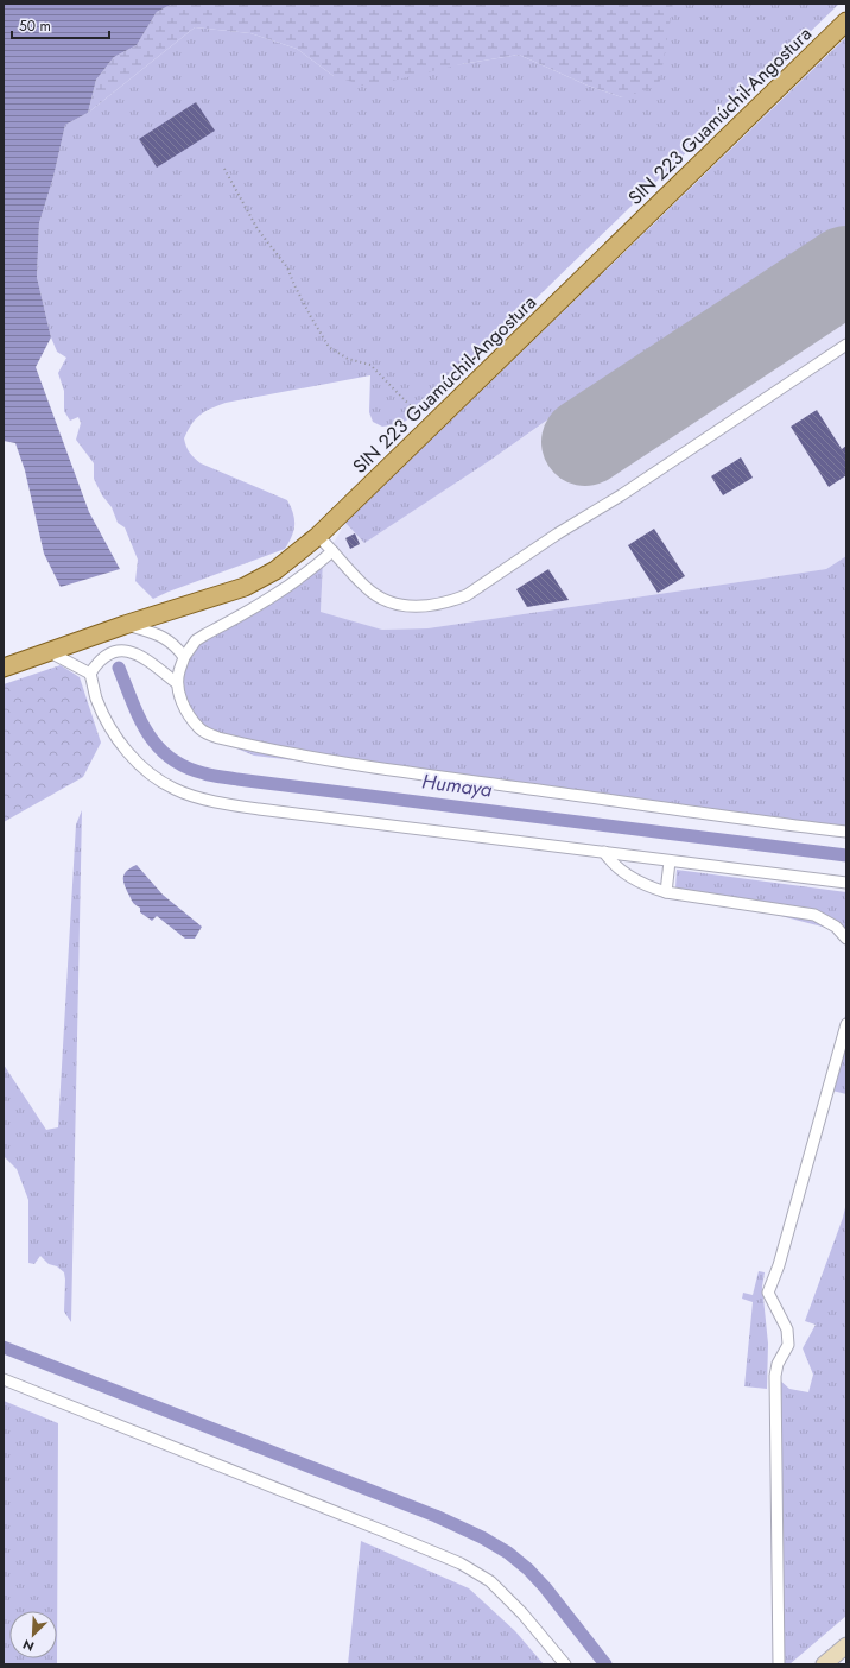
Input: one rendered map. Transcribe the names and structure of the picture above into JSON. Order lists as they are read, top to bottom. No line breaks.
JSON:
{"streets":{"main road":["SIN 223 Guamúchil-Angostura"]},"water":["Humaya"],"scale_bar":"50 m","north":"bottom left"}
